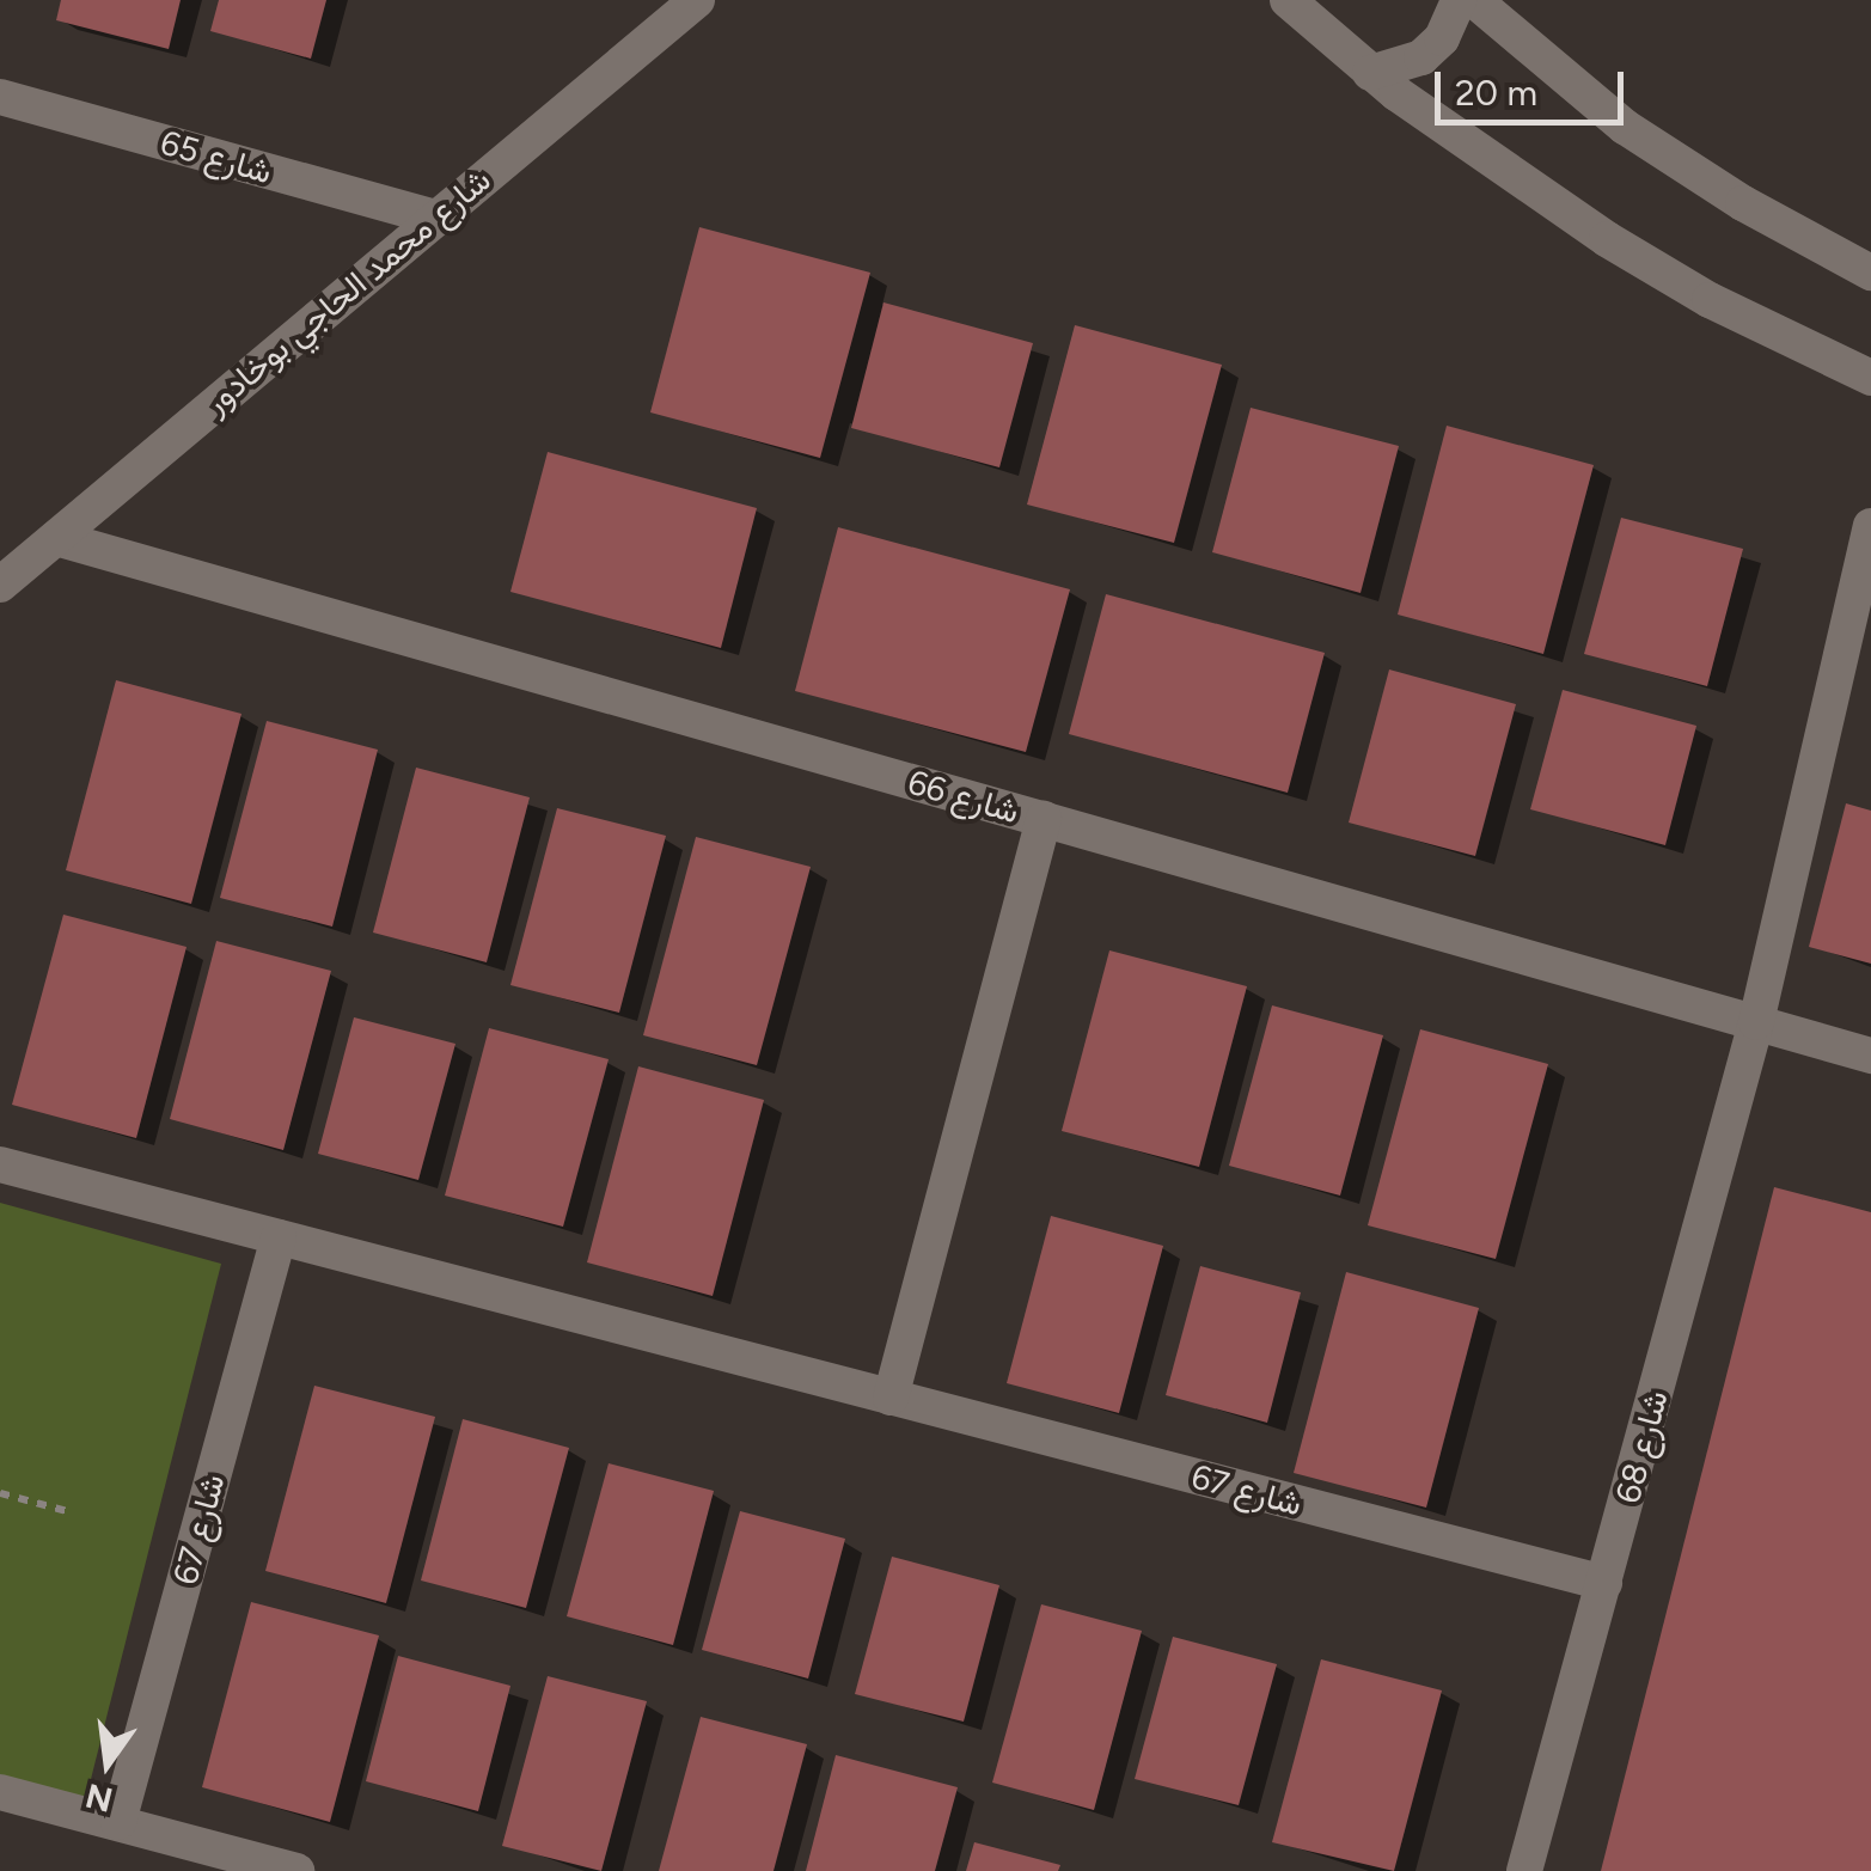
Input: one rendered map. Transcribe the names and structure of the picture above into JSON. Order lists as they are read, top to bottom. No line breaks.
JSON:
{"streets":{"street":["شارع 65","شارع محمد الحاجي بوخادور","شارع 66","شارع 68","شارع 67"]},"crossings":[["شارع 65","شارع محمد الحاجي بوخادور"],["شارع محمد الحاجي بوخادور","شارع 66"],["شارع 66","شارع 68"],["شارع 68","شارع 67"]],"scale_bar":"20 m","north":"bottom"}
